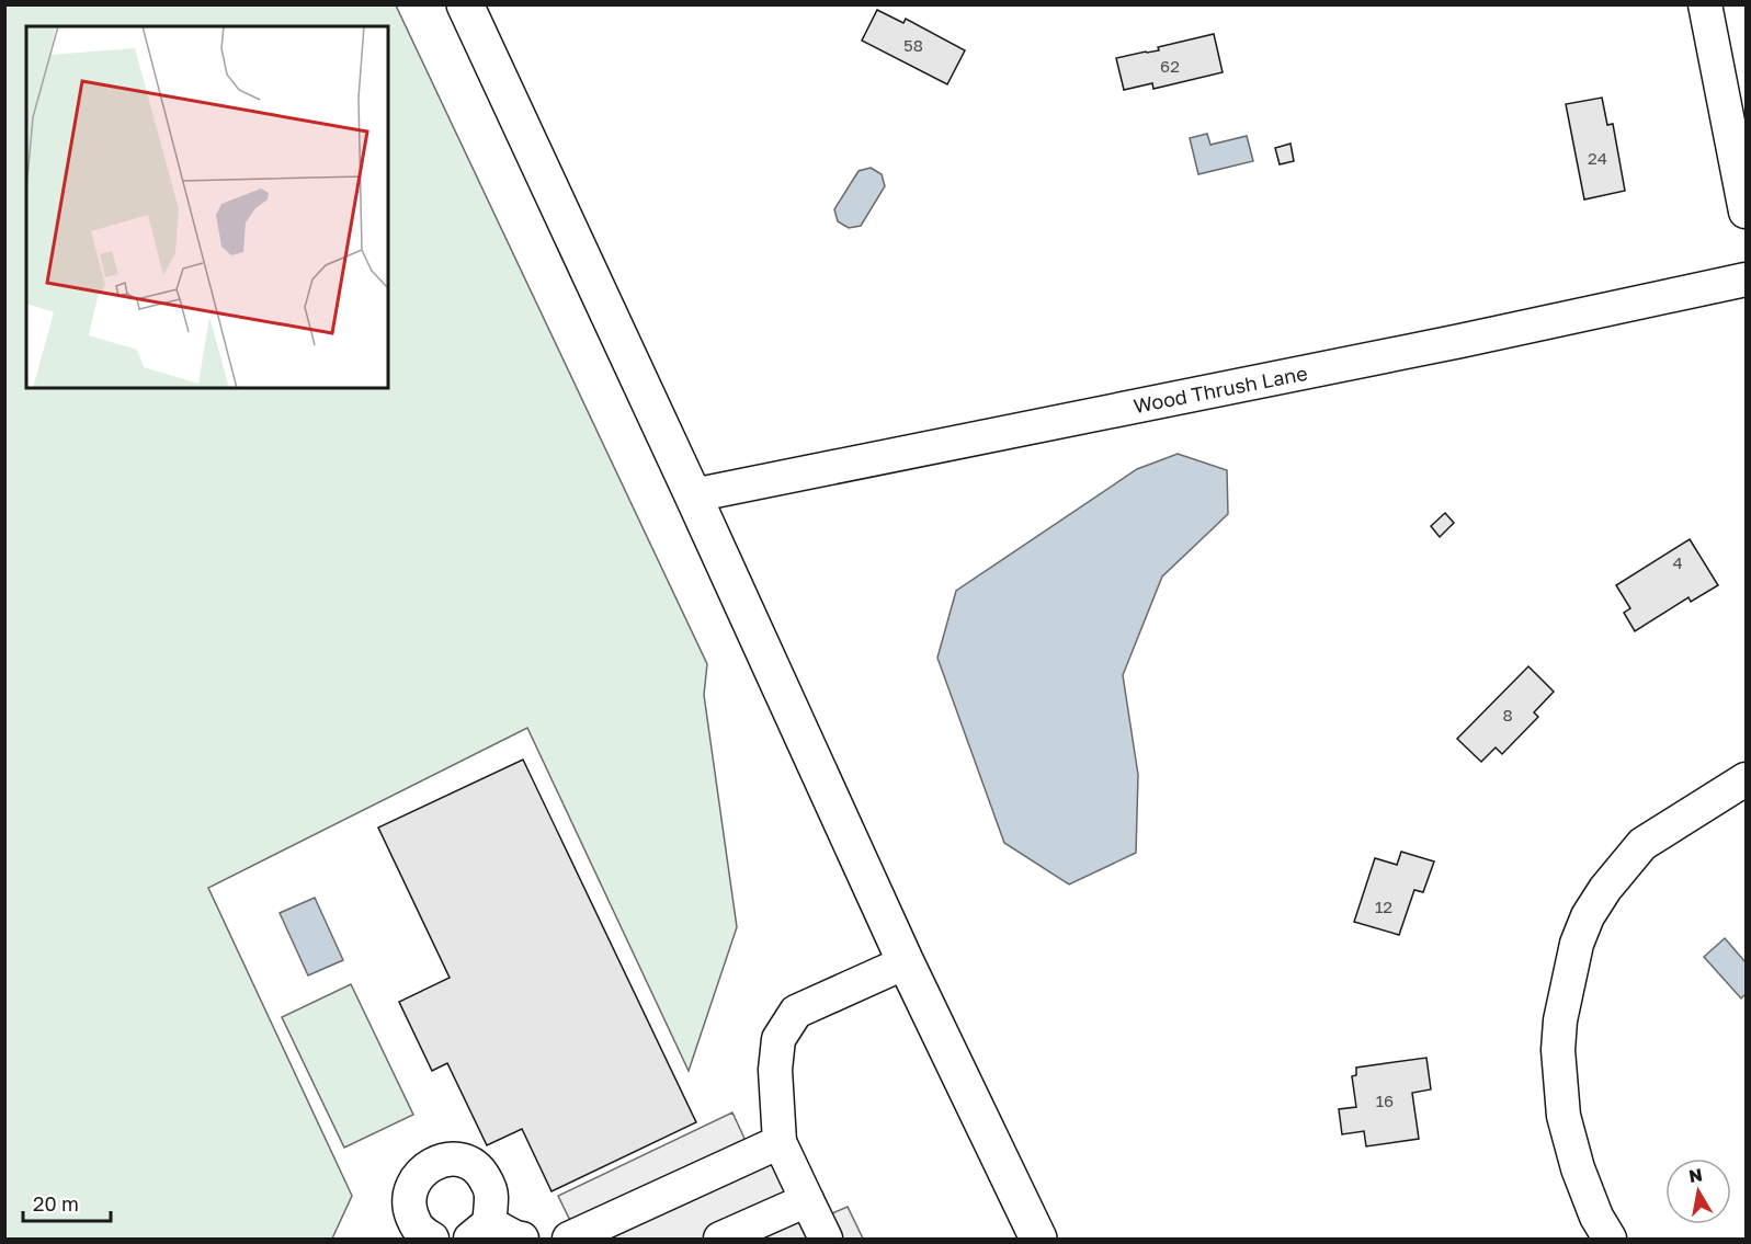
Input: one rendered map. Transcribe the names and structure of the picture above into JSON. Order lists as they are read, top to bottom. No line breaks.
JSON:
{"streets":{"street":["Wood Thrush Lane"]},"house_numbers":["58","62","24","4","8","12","16"],"scale_bar":"20 m","north":"top"}
